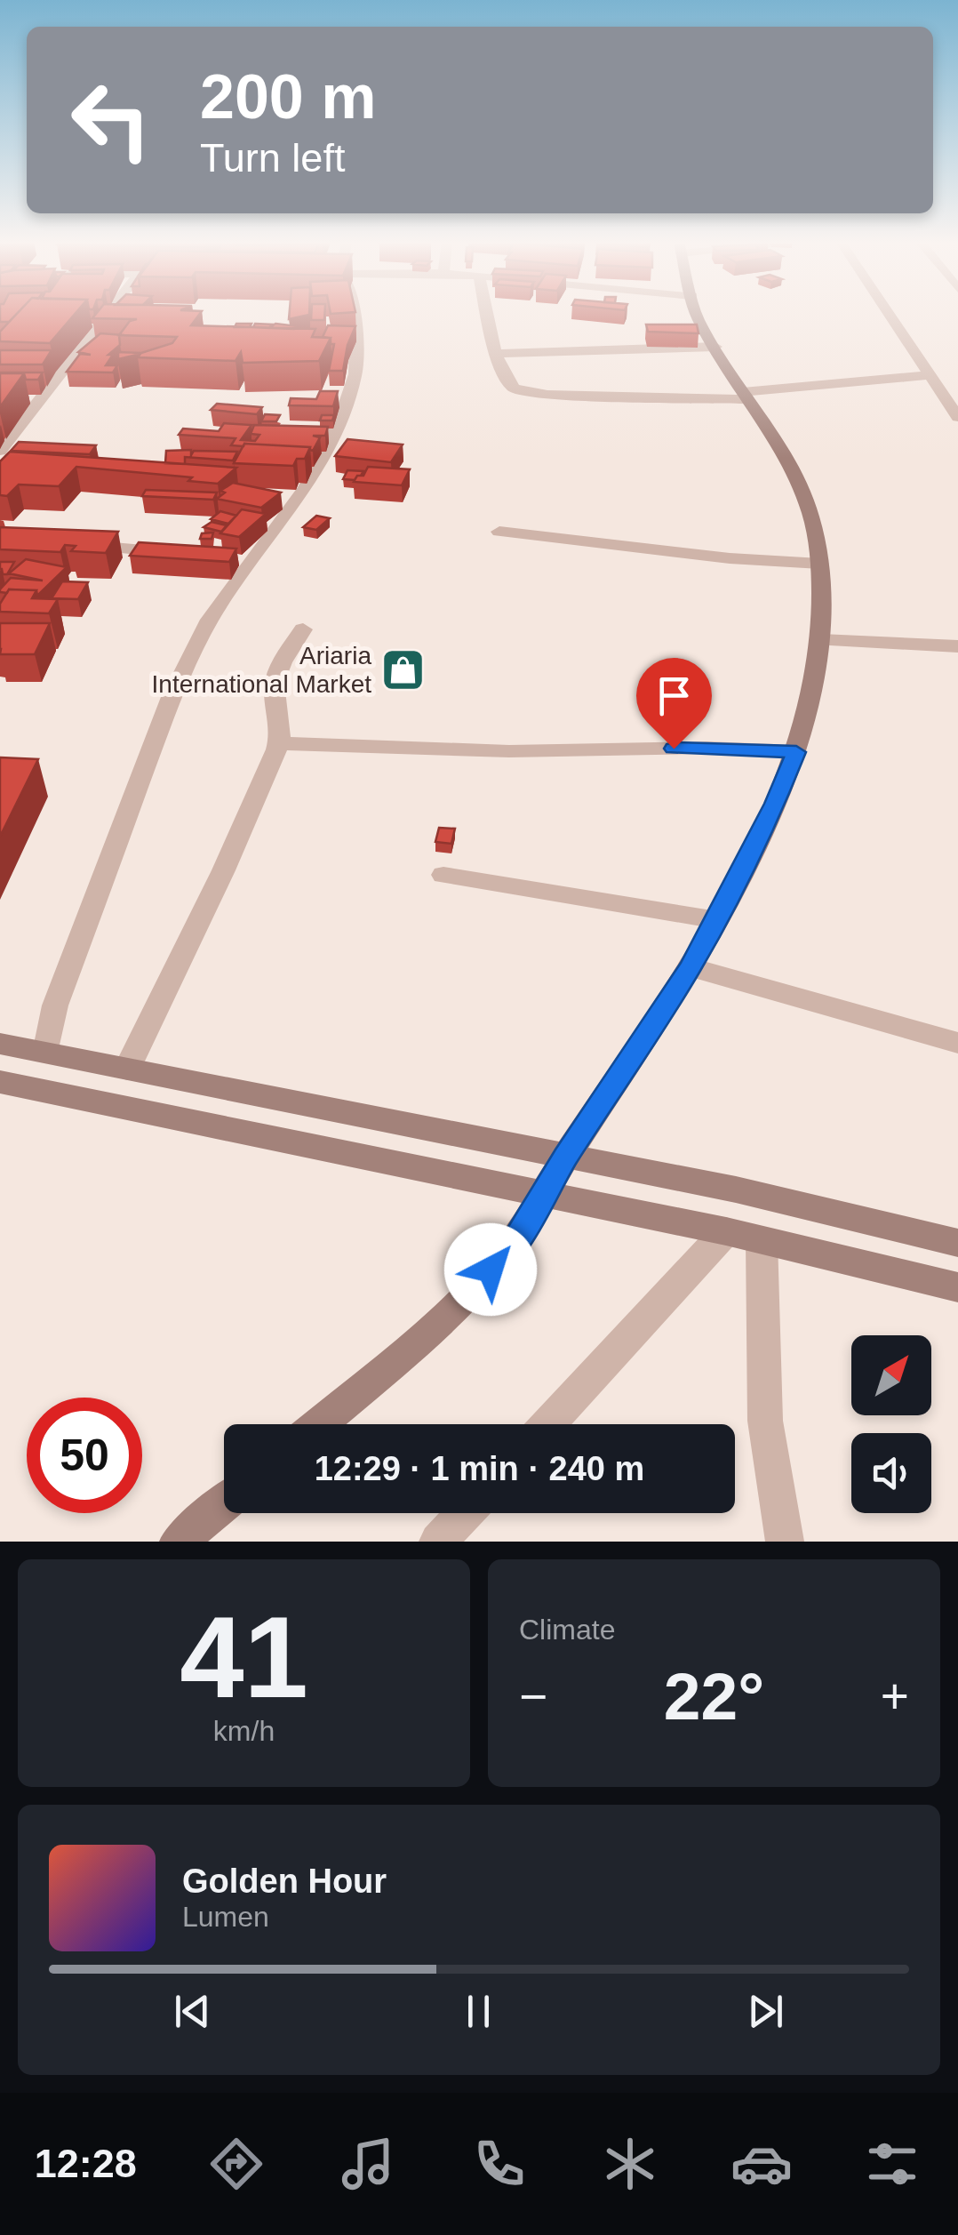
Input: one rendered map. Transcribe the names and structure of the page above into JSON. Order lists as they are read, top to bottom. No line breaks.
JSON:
{"places":{"shop":["Ariaria International Market"]},"north":"top right","page":{"turn":["200 m","Turn left"],"limit":"50","trip":"12:29 · 1 min · 240 m","tile":[["41","km/h"],"Climate"],"heat":["−","22°","+"],"song":["Golden Hour","Lumen"],"tabs":"12:28"}}
